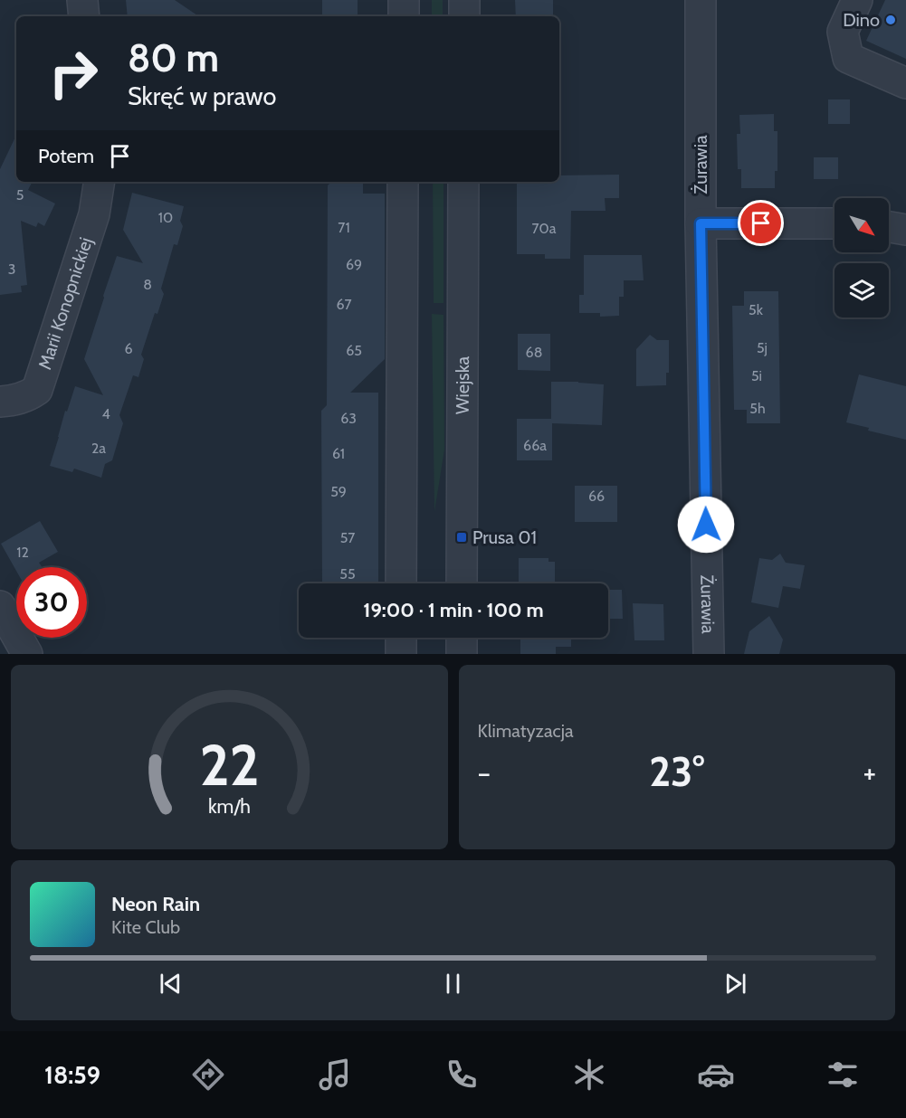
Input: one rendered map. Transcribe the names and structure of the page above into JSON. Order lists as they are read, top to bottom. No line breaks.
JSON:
{"streets":{"street":["Żurawia","Marii Konopnickiej","Wiejska"]},"places":{"other":["Dino"],"transit":["Prusa 01"]},"house_numbers":["5","10","71","70a","69","3","8","67","5k","5j","6","65","68","5i","5h","4","63","66a","2a","61","59","66","57","12","55"],"north":"bottom right","page":{"turn":["80 m","Skręć w prawo"],"then":"Potem","limit":"30","trip":"19:00 · 1 min · 100 m","tile":"Klimatyzacja","heat":["−","23°","+"],"song":["Neon Rain","Kite Club"],"tabs":"18:59","gauge":["22","km/h"]}}
